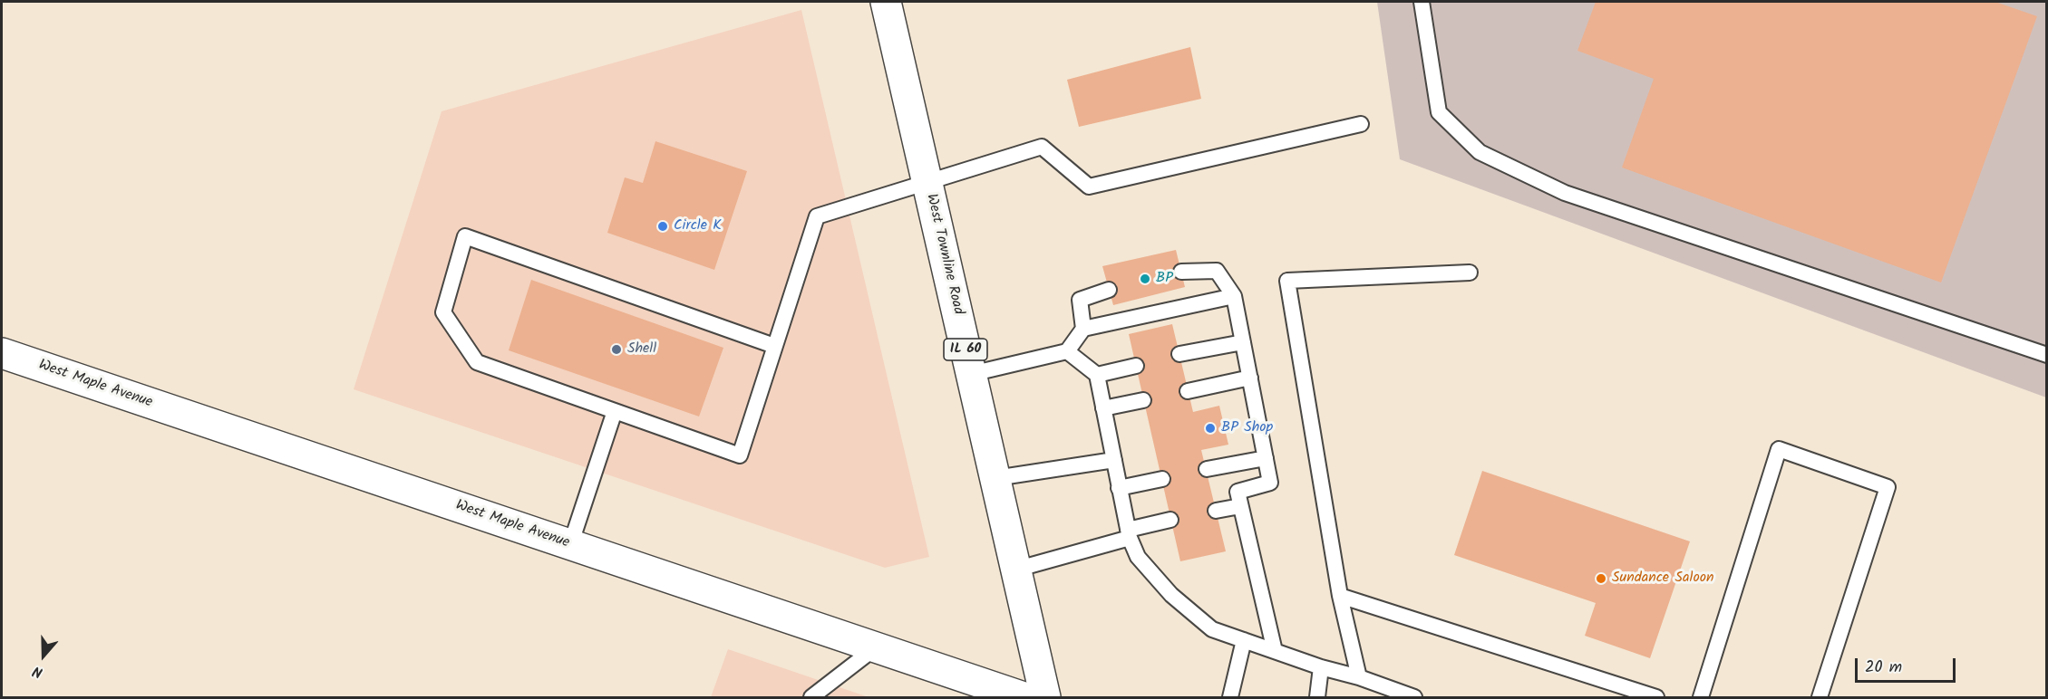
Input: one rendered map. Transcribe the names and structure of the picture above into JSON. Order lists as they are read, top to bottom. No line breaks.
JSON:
{"streets":{"main road":["West Townline Road","IL 60","West Maple Avenue"]},"places":["Circle K","BP","Shell","BP Shop","Sundance Saloon"],"scale_bar":"20 m","north":"bottom"}
